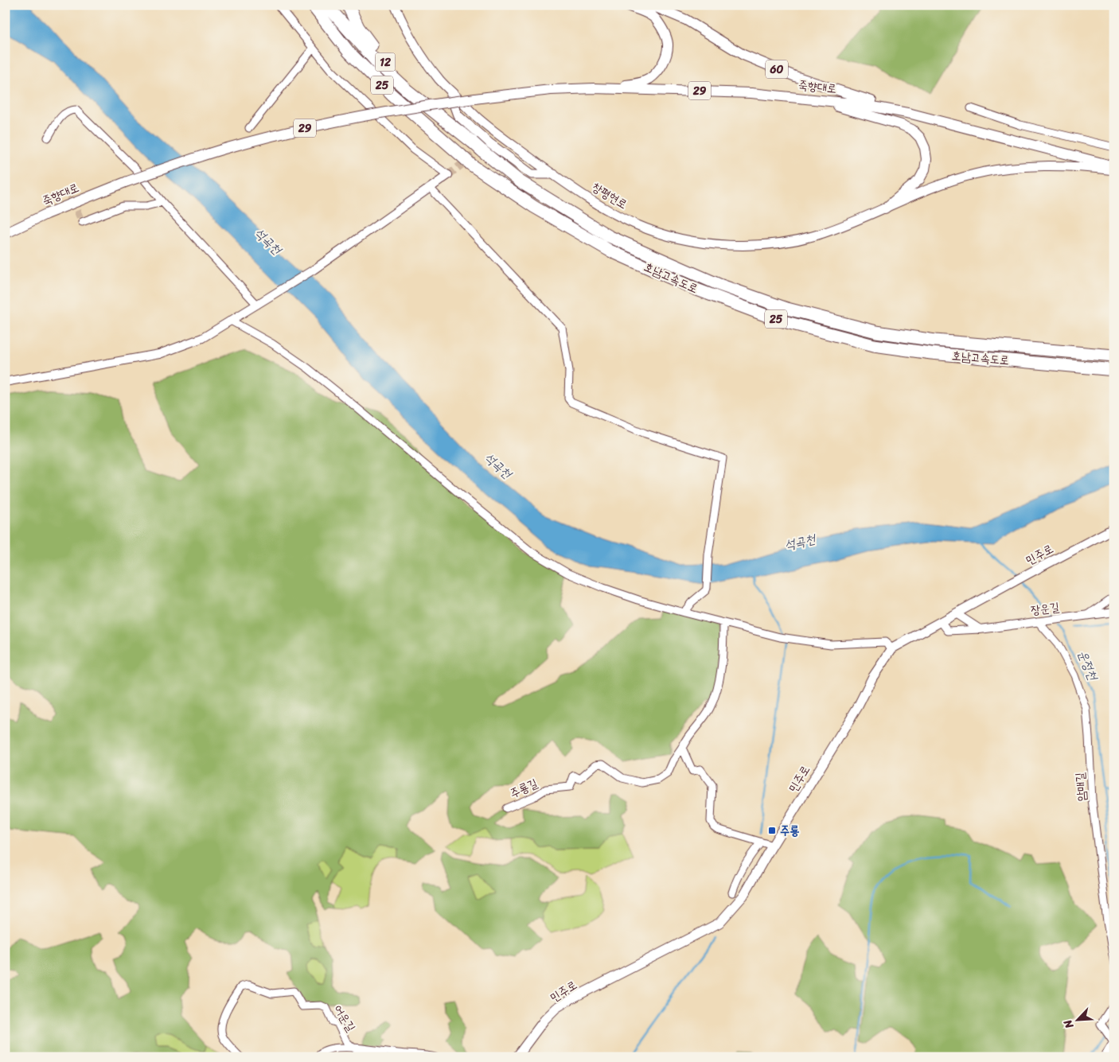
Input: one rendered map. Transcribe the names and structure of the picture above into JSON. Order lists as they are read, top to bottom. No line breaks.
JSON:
{"streets":{"highway":["12","25","호남고속도로"],"main road":["60","죽향대로","29","창평현로","민주로"],"street":["장운길","암매길","주룡길","어운길"]},"crossings":[["12","호남고속도로"],["60","죽향대로"],["민주로","장운길"],["장운길","암매길"]],"water":["석곡천","운정천"],"places":{"transit":["주룡"]},"north":"bottom left"}
